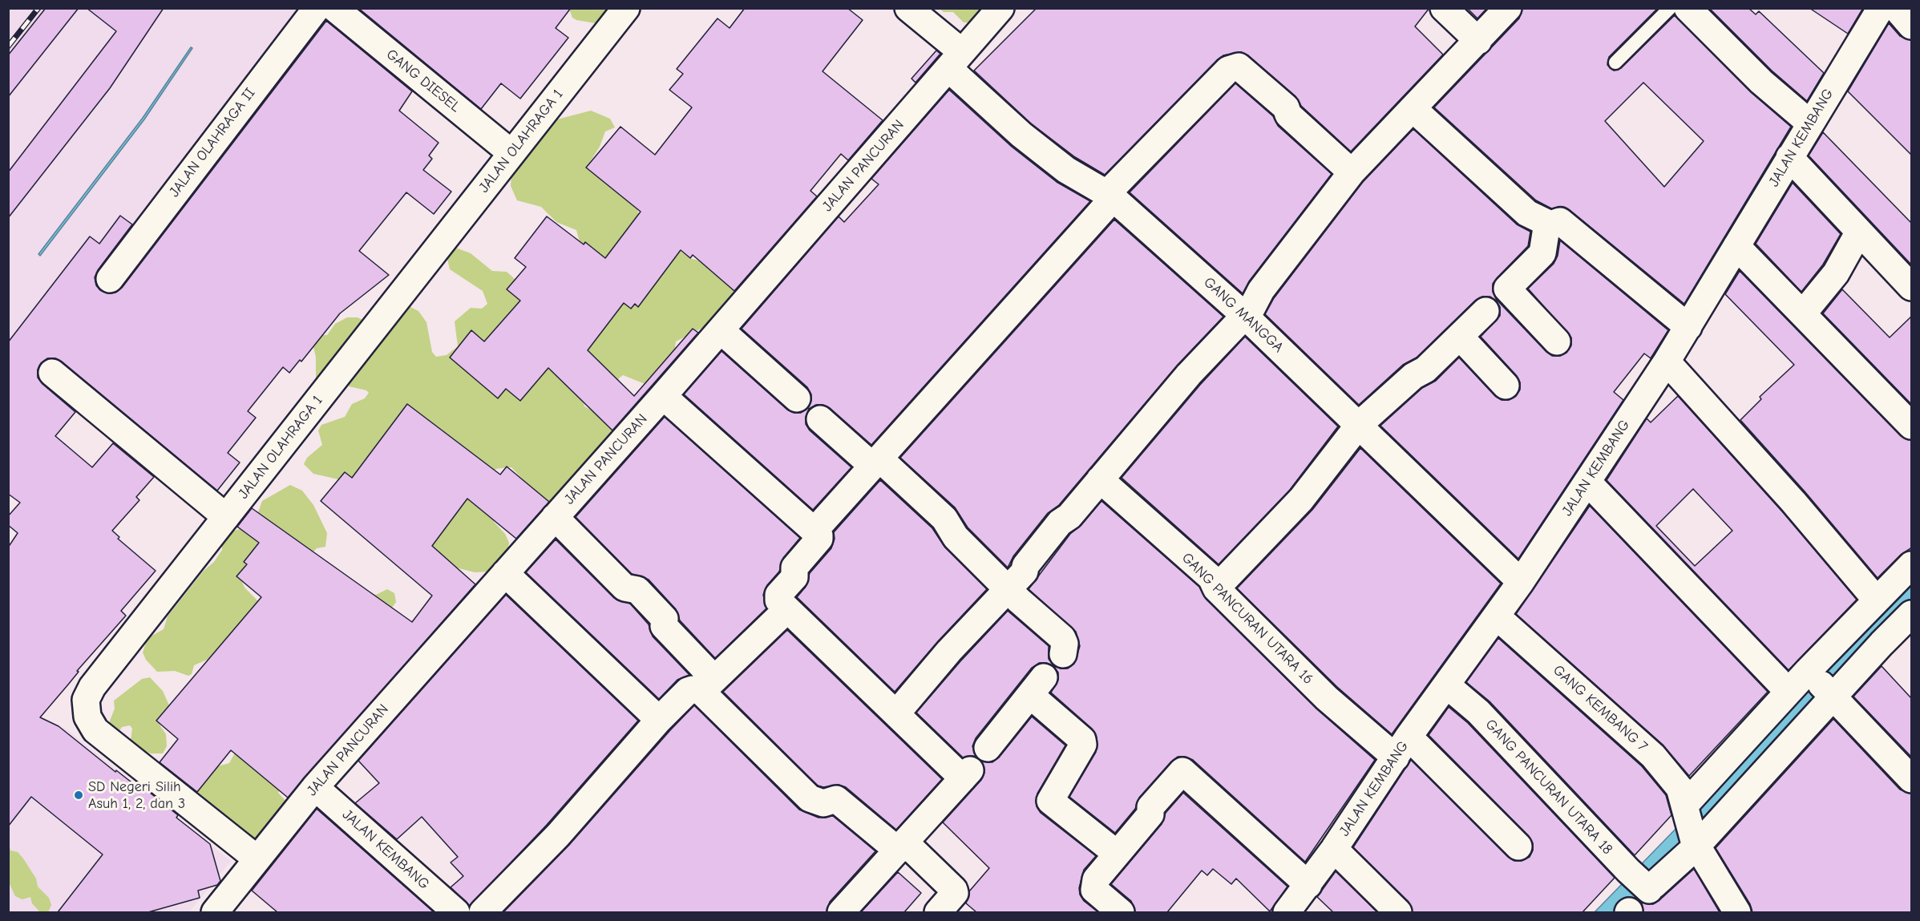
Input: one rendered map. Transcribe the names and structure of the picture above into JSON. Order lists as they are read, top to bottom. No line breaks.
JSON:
{"streets":{"street":["GANG DIESEL","JALAN KEMBANG","JALAN OLAHRAGA 1","JALAN OLAHRAGA II","JALAN PANCURAN","GANG MANGGA","GANG PANCURAN UTARA 16","GANG KEMBANG 7","GANG PANCURAN UTARA 18"]},"crossings":[["GANG DIESEL","JALAN OLAHRAGA 1"],["JALAN KEMBANG","JALAN PANCURAN"],["JALAN KEMBANG","GANG MANGGA"],["JALAN KEMBANG","GANG PANCURAN UTARA 16"],["JALAN KEMBANG","GANG KEMBANG 7"],["JALAN KEMBANG","GANG PANCURAN UTARA 18"],["JALAN OLAHRAGA 1","JALAN PANCURAN"],["JALAN PANCURAN","GANG MANGGA"],["GANG KEMBANG 7","GANG PANCURAN UTARA 18"]],"places":["SD Negeri Silih Asuh 1, 2, dan 3"]}
